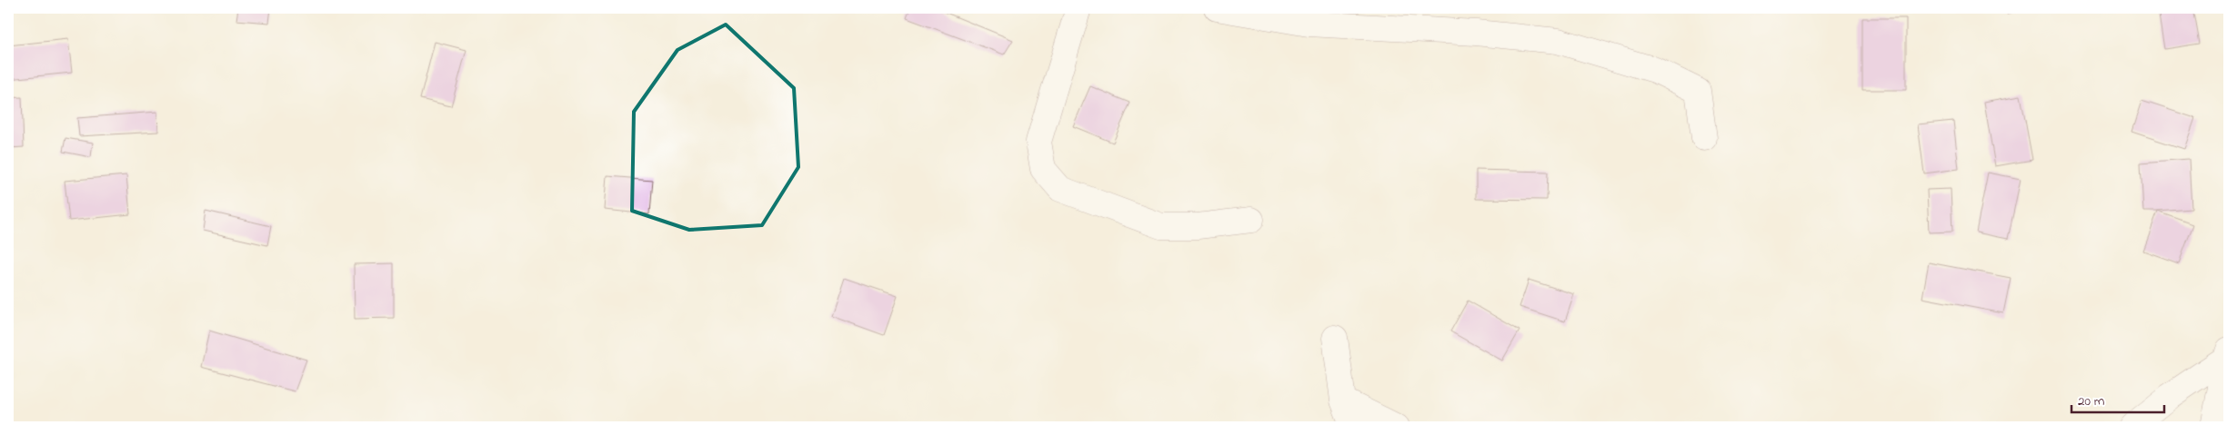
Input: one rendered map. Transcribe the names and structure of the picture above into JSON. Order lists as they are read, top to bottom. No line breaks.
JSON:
{"scale_bar":"20 m"}
